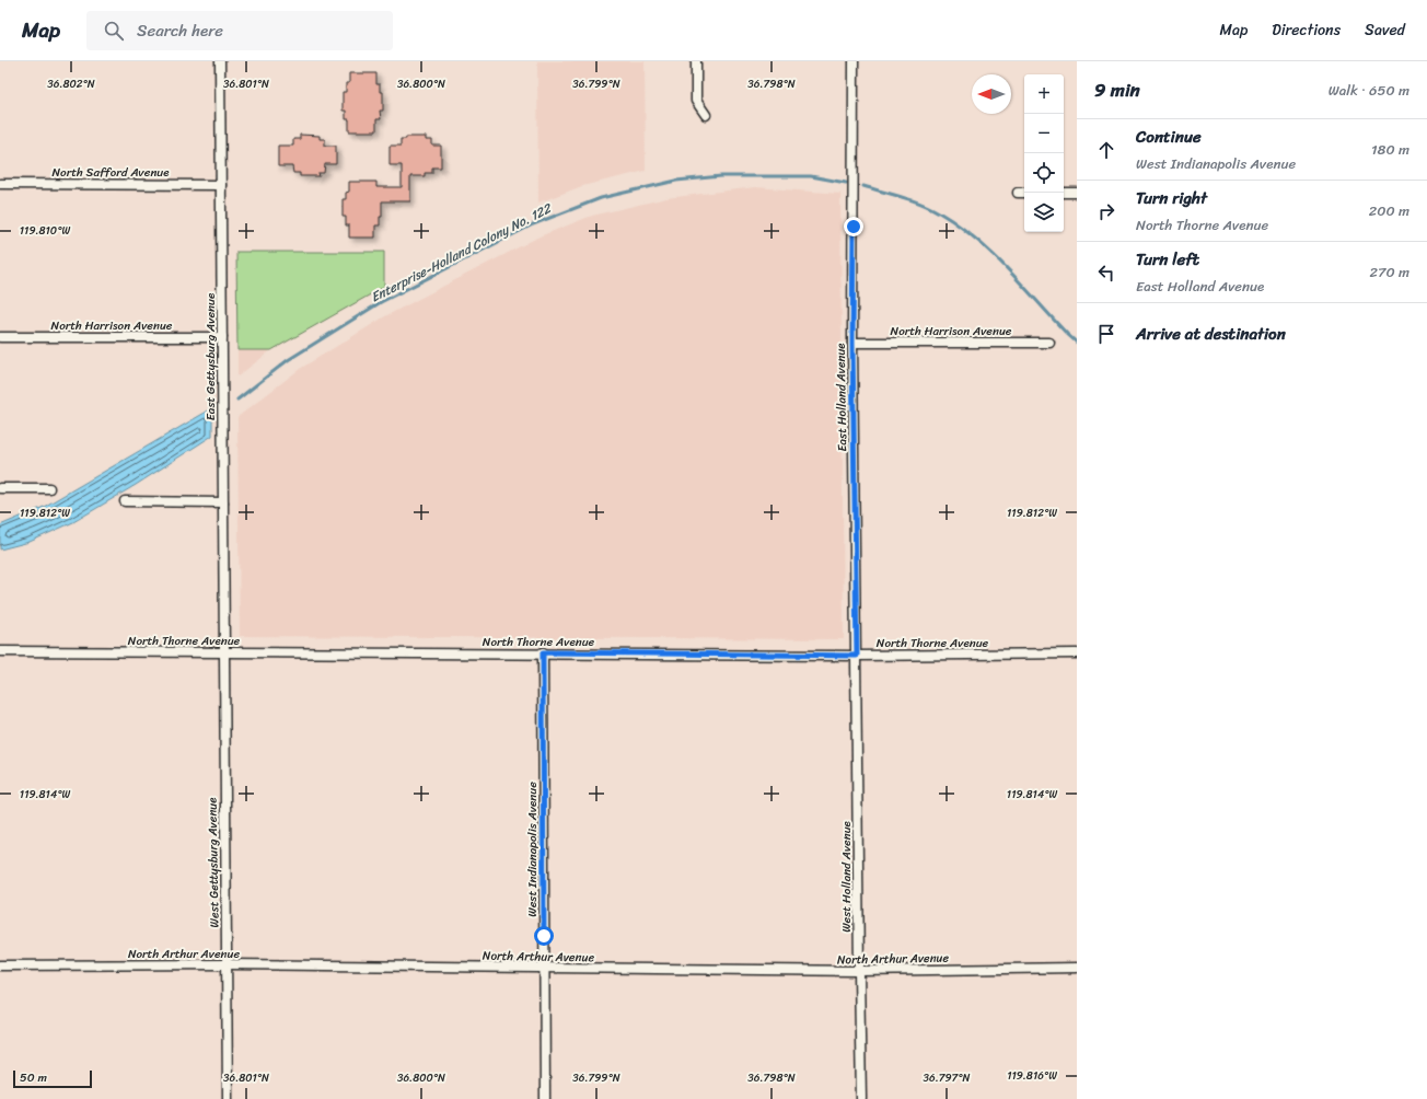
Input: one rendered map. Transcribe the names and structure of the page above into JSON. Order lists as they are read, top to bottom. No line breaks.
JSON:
{"streets":{"street":["North Safford Avenue","North Harrison Avenue","East Gettysburg Avenue","East Holland Avenue","North Thorne Avenue","West Indianapolis Avenue","West Gettysburg Avenue","West Holland Avenue","North Arthur Avenue"]},"crossings":[["North Safford Avenue","East Gettysburg Avenue"],["North Harrison Avenue","East Gettysburg Avenue"],["North Harrison Avenue","East Holland Avenue"],["East Gettysburg Avenue","North Thorne Avenue"],["East Gettysburg Avenue","West Gettysburg Avenue"],["East Holland Avenue","North Thorne Avenue"],["East Holland Avenue","West Holland Avenue"],["North Thorne Avenue","West Indianapolis Avenue"],["North Thorne Avenue","West Gettysburg Avenue"],["North Thorne Avenue","West Holland Avenue"],["West Indianapolis Avenue","North Arthur Avenue"],["West Gettysburg Avenue","North Arthur Avenue"],["West Holland Avenue","North Arthur Avenue"]],"water":["Enterprise-Holland Colony No. 122"],"scale_bar":"50 m","north":"left","page":{"header":"Map","search":"Search here","nav":["Map","Directions","Saved"],"heading":["9 min","Walk · 650 m"],"map_buttons":["+","−"],"list":[["Continue","West Indianapolis Avenue","180 m"],["Turn right","North Thorne Avenue","200 m"],["Turn left","East Holland Avenue","270 m"],"Arrive at destination"],"scale":"50 m"},"coordinates":["36.802°N","36.801°N","36.800°N","36.799°N","36.798°N","119.810°W","119.812°W","119.814°W","119.816°W","36.797°N"]}
